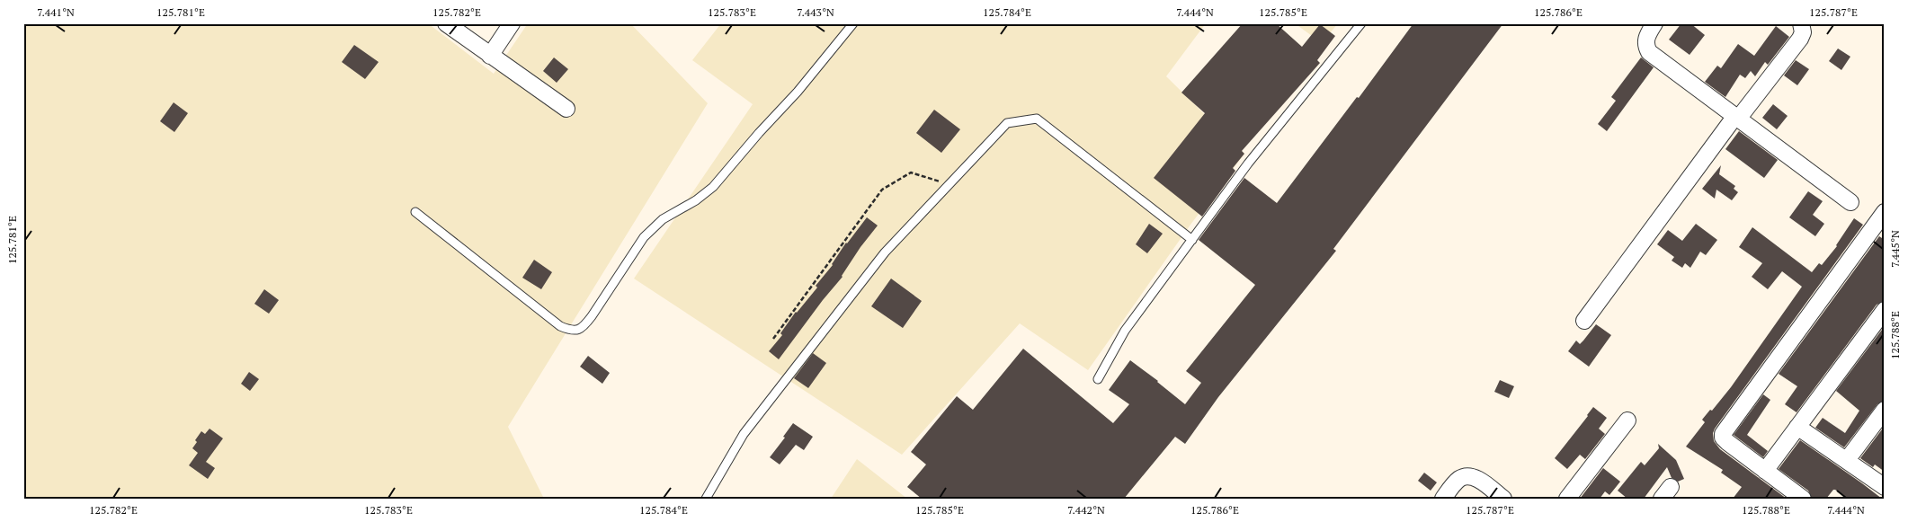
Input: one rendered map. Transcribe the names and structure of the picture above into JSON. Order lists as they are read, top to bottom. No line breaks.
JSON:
{"coordinates":["7.441°N","125.781°E","125.782°E","125.783°E","7.443°N","125.784°E","7.444°N","125.785°E","125.786°E","125.787°E","7.445°N","125.788°E","7.442°N"]}
